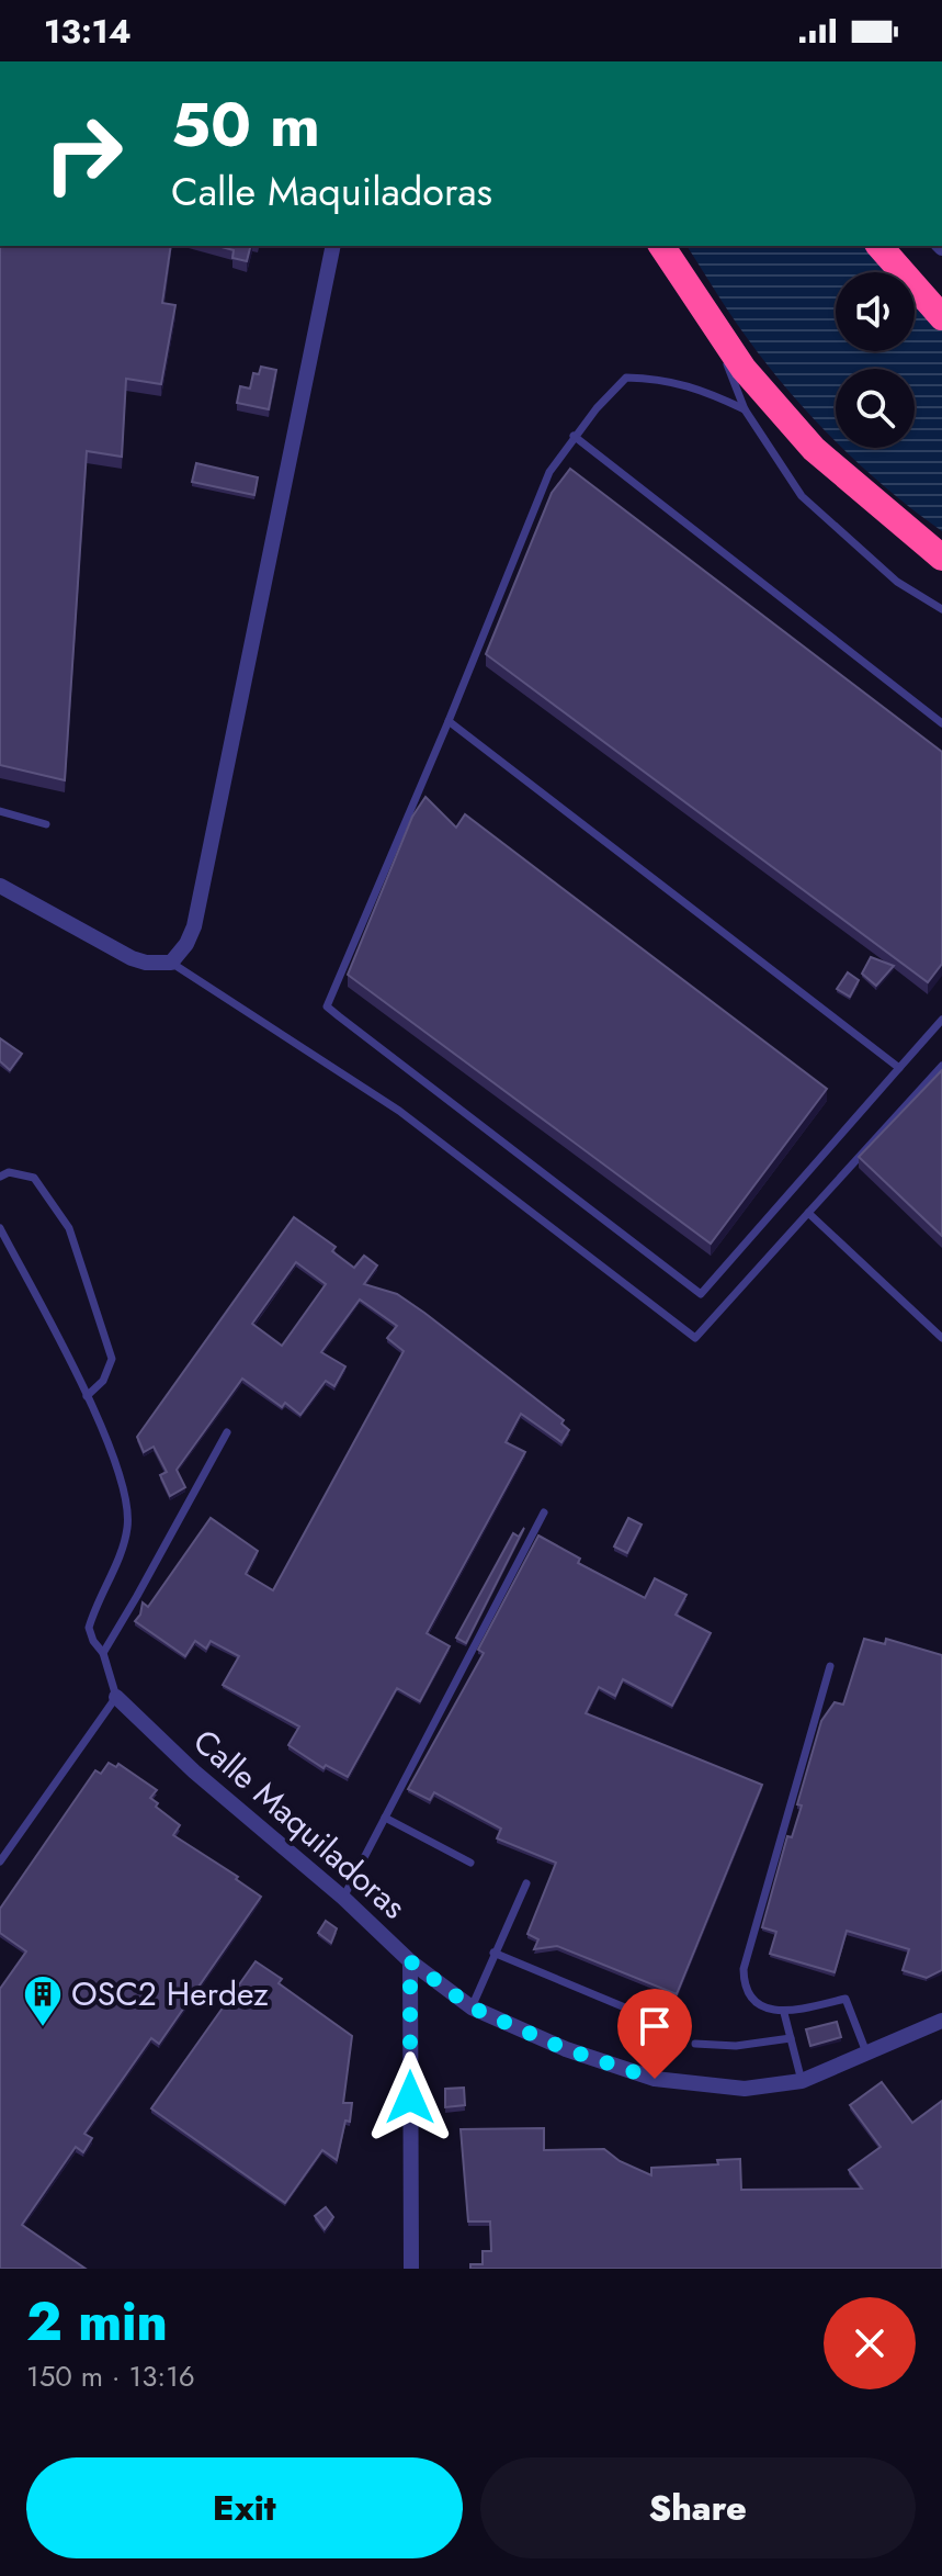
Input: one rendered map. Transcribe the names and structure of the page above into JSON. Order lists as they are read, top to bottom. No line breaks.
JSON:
{"streets":{"street":["Calle Maquiladoras"]},"places":{"building":["OSC2 Herdez"]},"page":{"status":"13:14","turn":["50 m","Calle Maquiladoras"],"heading":["2 min","150 m · 13:16"],"buttons":["Exit","Share"]}}
